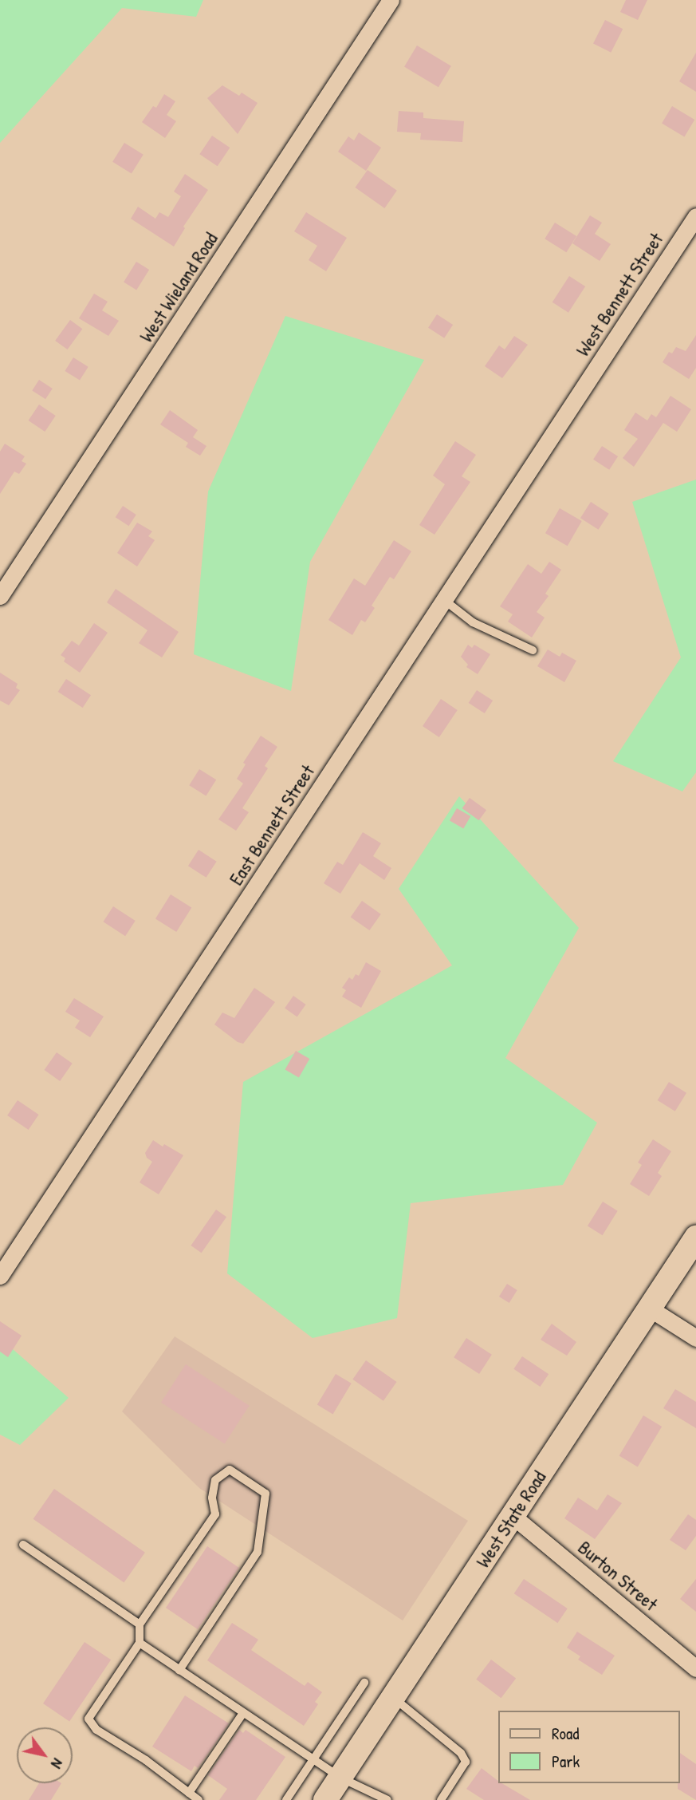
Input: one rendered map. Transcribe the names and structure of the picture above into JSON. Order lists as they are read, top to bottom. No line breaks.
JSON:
{"streets":{"street":["West Wieland Road","West Bennett Street","East Bennett Street","West State Road","Burton Street"]},"crossings":[["West Bennett Street","East Bennett Street"],["West State Road","Burton Street"]],"legend":["Road","Park"],"north":"bottom right"}
